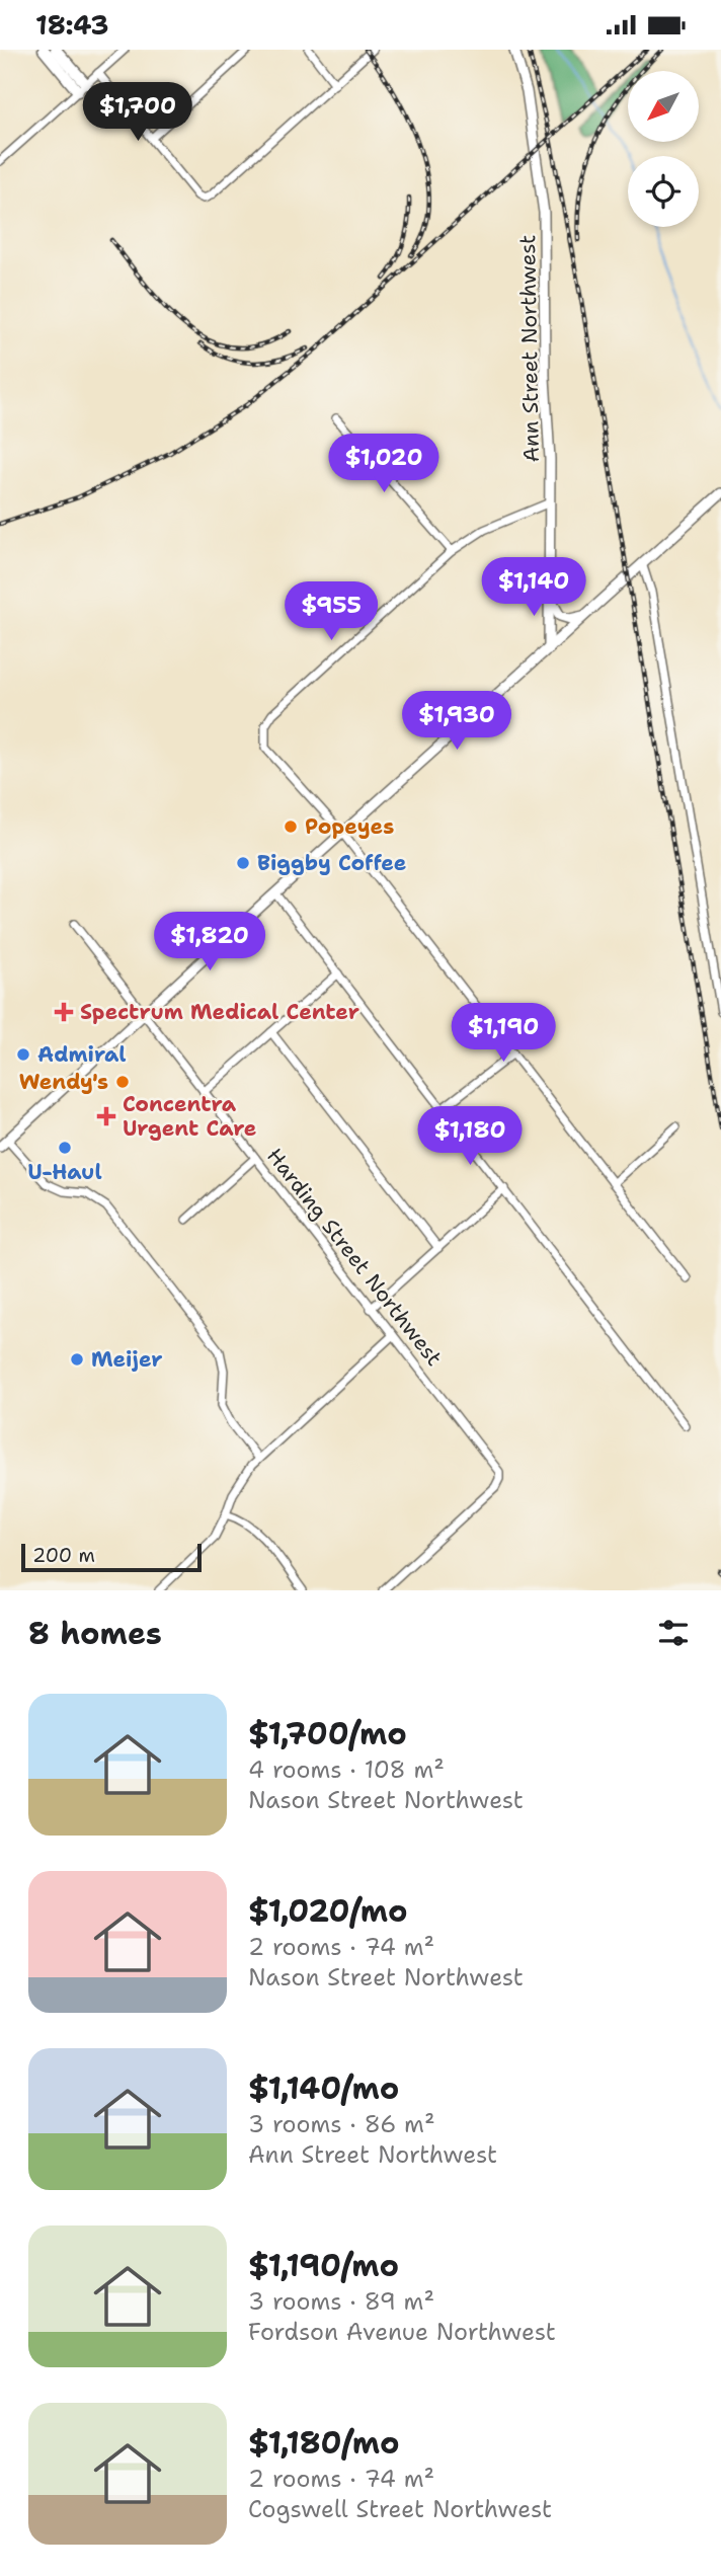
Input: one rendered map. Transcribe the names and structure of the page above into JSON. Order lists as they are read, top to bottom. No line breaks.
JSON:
{"streets":{"main road":["Ann Street Northwest"],"street":["Harding Street Northwest"]},"places":{"other":["Popeyes","Biggby Coffee","Admiral","Wendy's","U-Haul","Meijer"],"health":["Spectrum Medical Center","Concentra Urgent Care"]},"scale_bar":"200 m","north":"bottom left","page":{"status":"18:43","price":["$1,700","$1,020","$1,140","$955","$1,930","$1,820","$1,190","$1,180"],"scale":"200 m","heading":"8 homes","list":[{"name":"$1,700/mo","note":"4 rooms · 108 m² · Nason Street Northwest"},{"name":"$1,020/mo","note":"2 rooms · 74 m² · Nason Street Northwest"},{"name":"$1,140/mo","note":"3 rooms · 86 m² · Ann Street Northwest"},{"name":"$1,190/mo","note":"3 rooms · 89 m² · Fordson Avenue Northwest"},{"name":"$1,180/mo","note":"2 rooms · 74 m² · Cogswell Street Northwest"}]}}
